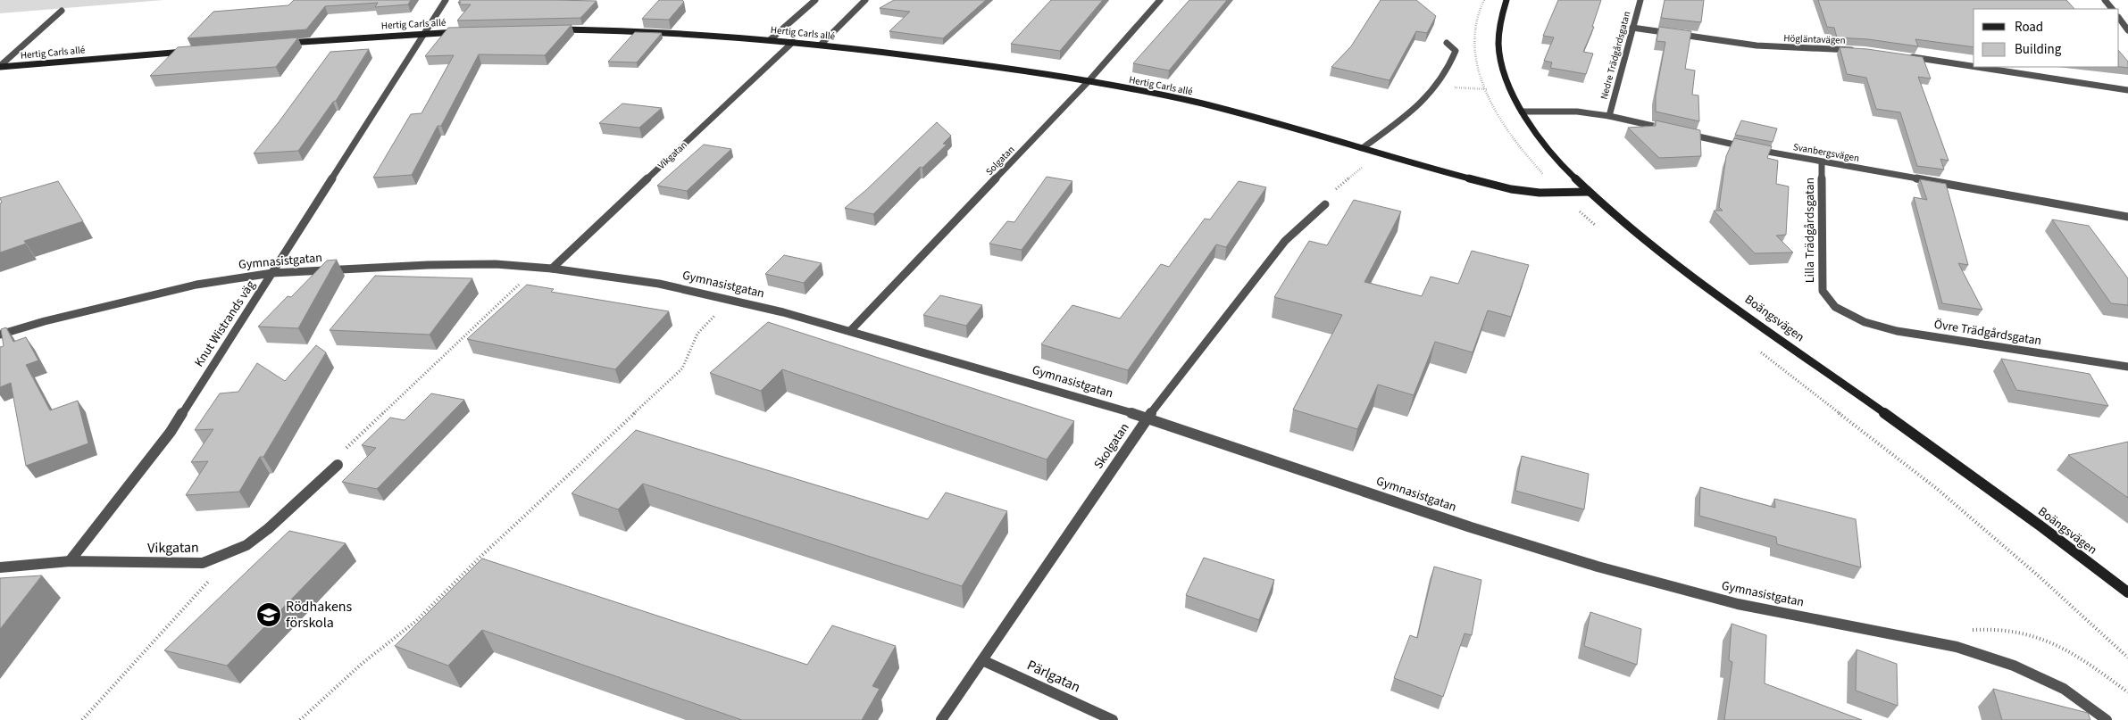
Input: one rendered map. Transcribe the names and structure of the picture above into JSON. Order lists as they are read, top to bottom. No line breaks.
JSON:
{"streets":{"street":["Hertig Carls allé","Högläntavägen","Nedre Trädgårdsgatan","Svanbergsvägen","Vikgatan","Solgatan","Lilla Trädgårdsgatan","Gymnasistgatan","Boängsvägen","Knut Wistrands väg","Övre Trädgårdsgatan","Skolgatan","Pärlgatan"]},"crossings":[["Hertig Carls allé","Vikgatan"],["Hertig Carls allé","Solgatan"],["Hertig Carls allé","Boängsvägen"],["Hertig Carls allé","Knut Wistrands väg"],["Högläntavägen","Nedre Trädgårdsgatan"],["Svanbergsvägen","Lilla Trädgårdsgatan"],["Vikgatan","Gymnasistgatan"],["Vikgatan","Knut Wistrands väg"],["Solgatan","Gymnasistgatan"],["Lilla Trädgårdsgatan","Övre Trädgårdsgatan"],["Gymnasistgatan","Knut Wistrands väg"],["Gymnasistgatan","Skolgatan"],["Skolgatan","Pärlgatan"]],"places":{"school or university":["Rödhakens förskola"]},"legend":["Road","Building"]}
